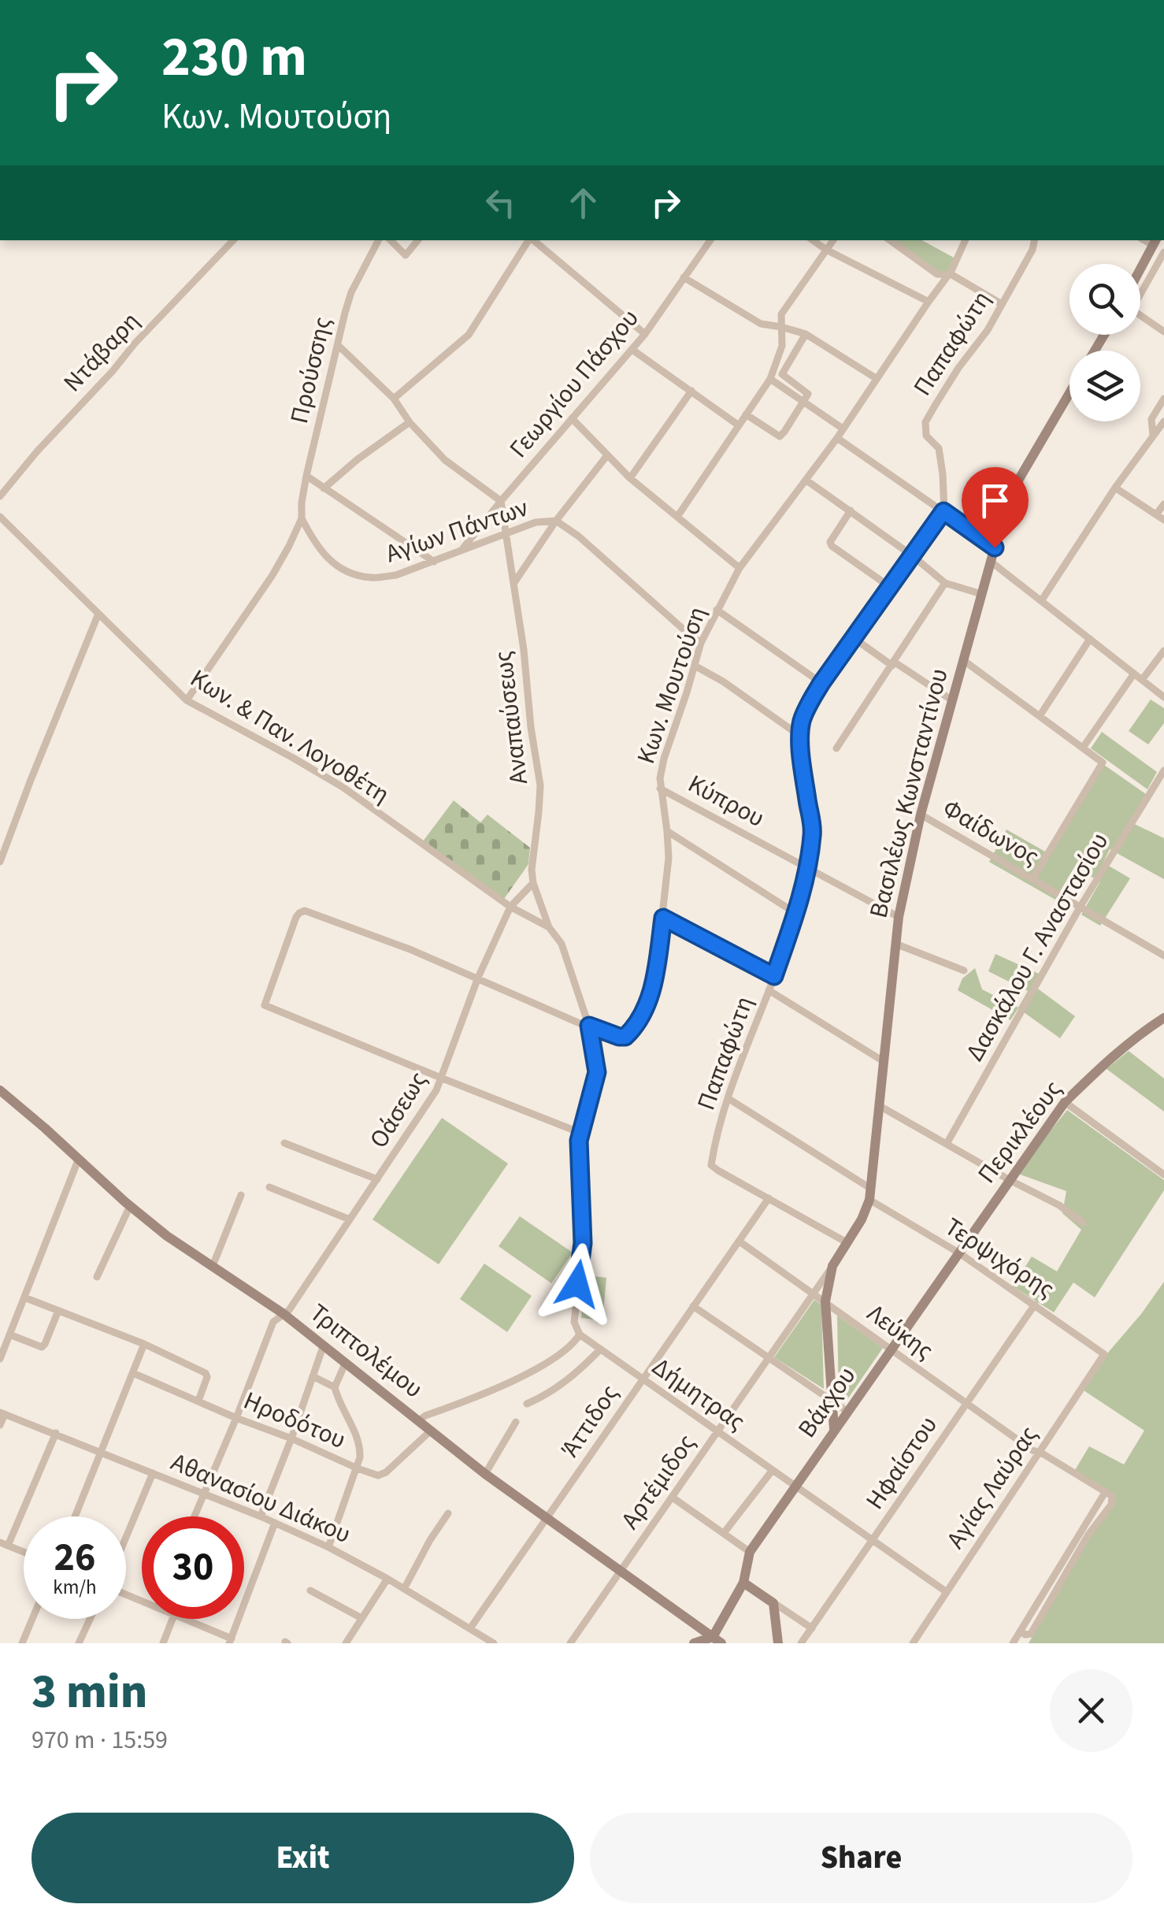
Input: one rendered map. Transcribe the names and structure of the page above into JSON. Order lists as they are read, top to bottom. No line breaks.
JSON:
{"streets":{"street":["Παπαφώτη","Ντάβαρη","Προύσσης","Γεωργίου Πάσχου","Αγίων Πάντων","Κων. Μουτούση","Αναπαύσεως","Κων. & Παν. Λογοθέτη","Βασιλέως Κωνσταντίνου","Κύπρου","Φαίδωνος","Δασκάλου Γ. Αναστασίου","Οάσεως","Περικλέους","Τερψιχόρης","Λεύκης","Τριπτολέμου","Δήμητρας","Βάκχου","Ηροδότου","Άττιδος","Ηφαίστου","Αρτέμιδος","Αγίας Λαύρας","Αθανασίου Διάκου"]},"crossings":[["Παπαφώτη","Κύπρου"],["Παπαφώτη","Τερψιχόρης"],["Παπαφώτη","Άττιδος"],["Προύσσης","Αγίων Πάντων"],["Γεωργίου Πάσχου","Αγίων Πάντων"],["Γεωργίου Πάσχου","Αναπαύσεως"],["Αγίων Πάντων","Κων. Μουτούση"],["Αγίων Πάντων","Αναπαύσεως"],["Κων. Μουτούση","Αναπαύσεως"],["Κων. Μουτούση","Κύπρου"],["Αναπαύσεως","Κων. & Παν. Λογοθέτη"],["Αναπαύσεως","Οάσεως"],["Αναπαύσεως","Δήμητρας"],["Κων. & Παν. Λογοθέτη","Οάσεως"],["Βασιλέως Κωνσταντίνου","Κύπρου"],["Βασιλέως Κωνσταντίνου","Φαίδωνος"],["Βασιλέως Κωνσταντίνου","Τερψιχόρης"],["Βασιλέως Κωνσταντίνου","Λεύκης"],["Βασιλέως Κωνσταντίνου","Βάκχου"],["Βασιλέως Κωνσταντίνου","Αρτέμιδος"],["Φαίδωνος","Δασκάλου Γ. Αναστασίου"],["Οάσεως","Τριπτολέμου"],["Οάσεως","Ηροδότου"],["Οάσεως","Αθανασίου Διάκου"],["Περικλέους","Τερψιχόρης"],["Περικλέους","Βάκχου"],["Τερψιχόρης","Βάκχου"],["Τερψιχόρης","Ηφαίστου"],["Τερψιχόρης","Αγίας Λαύρας"],["Λεύκης","Βάκχου"],["Λεύκης","Άττιδος"],["Λεύκης","Ηφαίστου"],["Λεύκης","Αρτέμιδος"],["Λεύκης","Αγίας Λαύρας"],["Τριπτολέμου","Ηροδότου"],["Τριπτολέμου","Άττιδος"],["Τριπτολέμου","Αρτέμιδος"],["Δήμητρας","Βάκχου"],["Δήμητρας","Άττιδος"],["Δήμητρας","Ηφαίστου"],["Δήμητρας","Αρτέμιδος"],["Δήμητρας","Αγίας Λαύρας"],["Άττιδος","Αθανασίου Διάκου"]],"page":{"turn":["230 m","Κων. Μουτούση"],"speed":"26 km/h","limit":"30","heading":["3 min","970 m · 15:59"],"buttons":["Exit","Share"]}}
